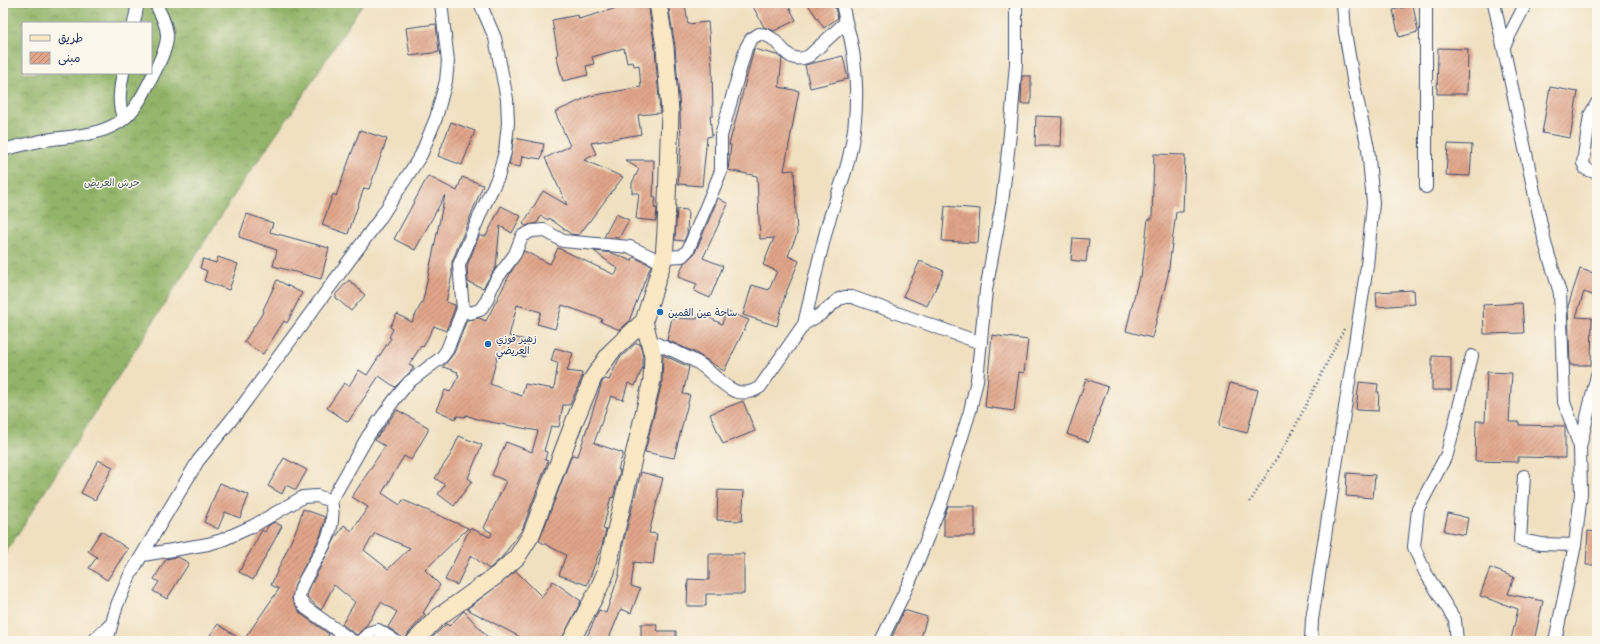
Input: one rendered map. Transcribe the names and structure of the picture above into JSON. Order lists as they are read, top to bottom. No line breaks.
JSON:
{"parks":["حرش العريض"],"places":["ساحة عين القمين","زهير فوزي العريضي"],"legend":["طريق","مبنى"]}
